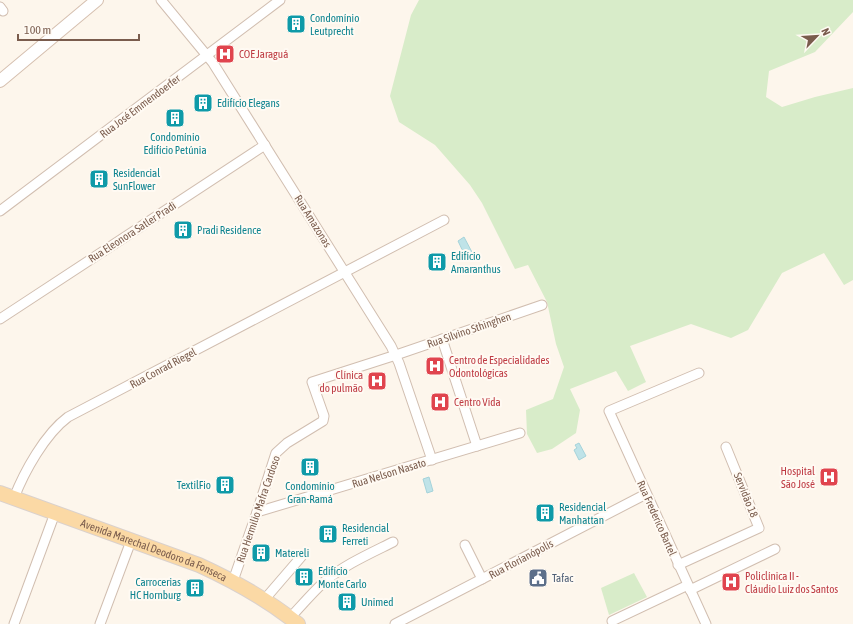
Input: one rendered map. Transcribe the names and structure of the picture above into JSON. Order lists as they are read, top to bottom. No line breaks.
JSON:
{"streets":{"main road":["Avenida Marechal Deodoro da Fonseca"],"street":["Rua José Emmendoerfer","Rua Amazonas","Rua Eleonora Satler Pradi","Rua Silvino Sthinghen","Rua Conrad Riegel","Rua Nelson Nasato","Servidão 18","Rua Hermilio Mafra Cardoso","Rua Frederico Bartel","Rua Florianópolis"]},"crossings":[["Rua José Emmendoerfer","Rua Amazonas"],["Rua Amazonas","Rua Eleonora Satler Pradi"],["Rua Amazonas","Rua Silvino Sthinghen"],["Rua Amazonas","Rua Conrad Riegel"],["Rua Amazonas","Rua Nelson Nasato"],["Rua Amazonas","Rua Hermilio Mafra Cardoso"],["Rua Silvino Sthinghen","Rua Hermilio Mafra Cardoso"],["Rua Conrad Riegel","Avenida Marechal Deodoro da Fonseca"],["Rua Nelson Nasato","Rua Hermilio Mafra Cardoso"],["Servidão 18","Rua Frederico Bartel"],["Rua Hermilio Mafra Cardoso","Avenida Marechal Deodoro da Fonseca"],["Rua Frederico Bartel","Rua Florianópolis"]],"places":{"building":["Condomínio Leutprecht","Edifício Elegans","Condomínio Edifício Petúnia","Residencial SunFlower","Pradi Residence","Edifício Amaranthus","Condomínio Gran-Ramá","TextilFio","Residencial Manhattan","Residencial Ferreti","Matereli","Edifício Monte Carlo","Carrocerias HC Hornburg","Unimed"],"hospital":["COE Jaraguá","Centro de Especialidades Odontológicas","Clínica do pulmão","Centro Vida","Hospital São José","Policlínica II - Cláudio Luiz dos Santos"],"public building":["Tafac"]},"scale_bar":"100 m","north":"top right"}
